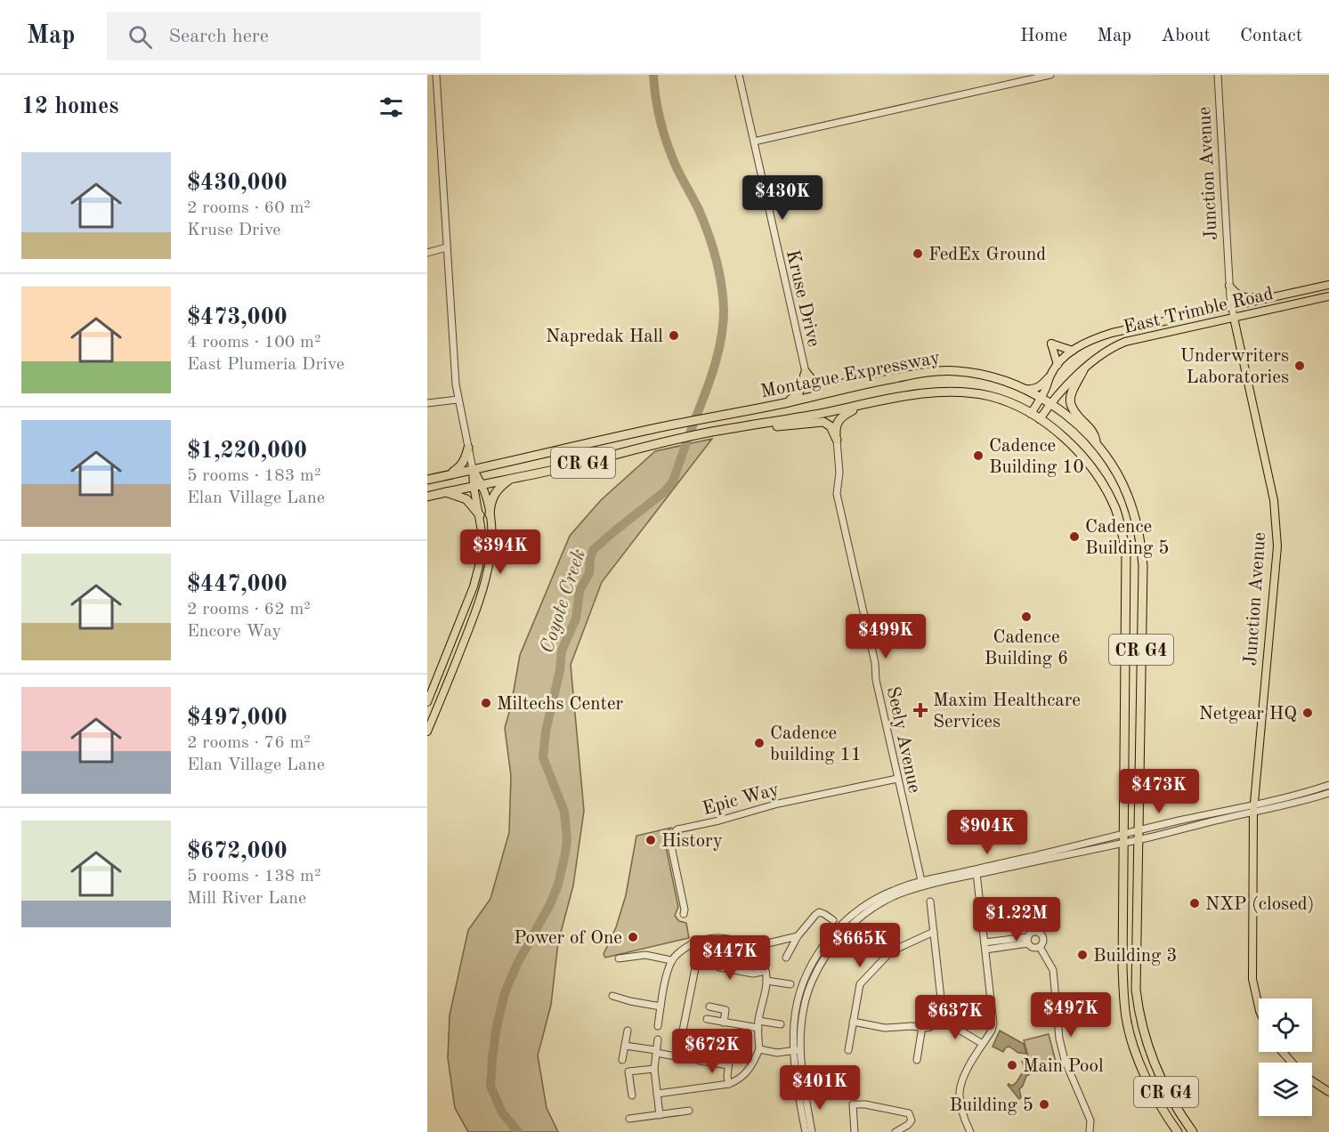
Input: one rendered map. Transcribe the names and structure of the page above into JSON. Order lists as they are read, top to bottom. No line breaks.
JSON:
{"streets":{"highway":["Montague Expressway","CR G4"],"main road":["Junction Avenue","East Trimble Road"],"street":["Kruse Drive","Seely Avenue","Epic Way"]},"crossings":[["Junction Avenue","East Trimble Road"],["East Trimble Road","Montague Expressway"],["Seely Avenue","Epic Way"]],"water":["Coyote Creek"],"places":{"other":["FedEx Ground","Napredak Hall","Underwriters Laboratories","Cadence Building 10","Cadence Building 5","Cadence Building 6","Miltechs Center","Netgear HQ","Cadence building 11","History","NXP (closed)","Power of One","Building 3","Main Pool","Building 5"],"health":["Maxim Healthcare Services"]},"page":{"header":"Map","search":"Search here","nav":["Home","Map","About","Contact"],"heading":"12 homes","list":[{"name":"$430,000","note":"2 rooms · 60 m² · Kruse Drive"},{"name":"$473,000","note":"4 rooms · 100 m² · East Plumeria Drive"},{"name":"$1,220,000","note":"5 rooms · 183 m² · Elan Village Lane"},{"name":"$447,000","note":"2 rooms · 62 m² · Encore Way"},{"name":"$497,000","note":"2 rooms · 76 m² · Elan Village Lane"},{"name":"$672,000","note":"5 rooms · 138 m² · Mill River Lane"}],"price":["$430K","$394K","$499K","$473K","$904K","$1.22M","$665K","$447K","$497K","$637K","$672K","$401K"]}}
